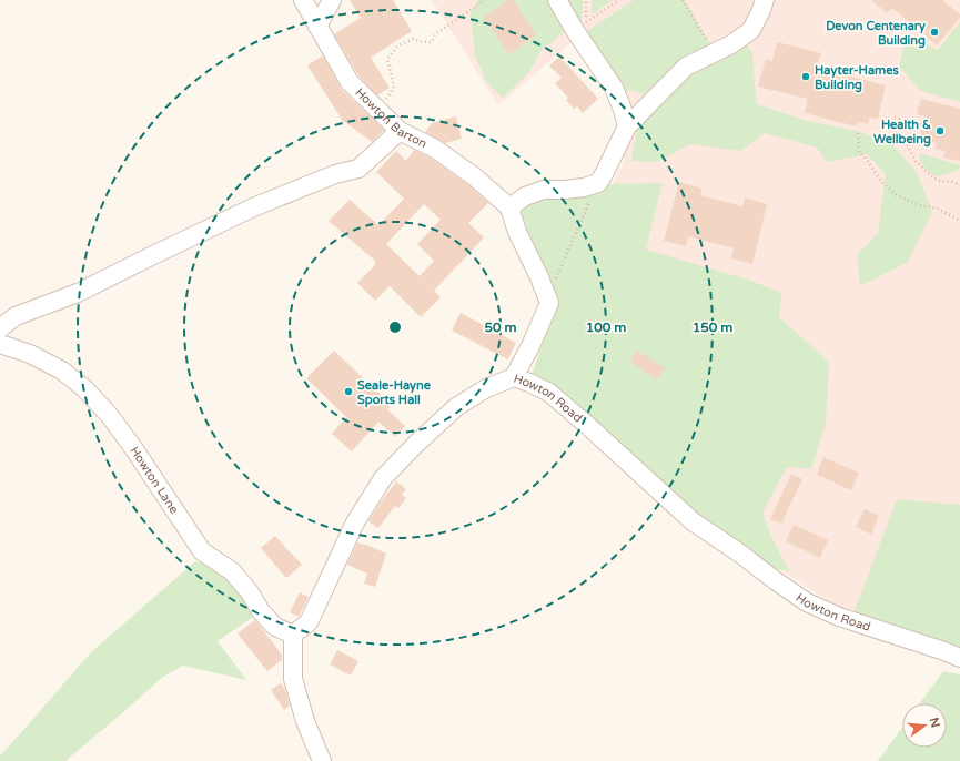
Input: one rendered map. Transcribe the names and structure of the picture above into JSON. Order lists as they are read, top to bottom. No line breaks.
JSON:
{"streets":{"street":["Howton Barton","Howton Road","Howton Lane"]},"crossings":[["Howton Road","Howton Lane"]],"places":["Devon Centenary Building","Hayter-Hames Building","Health & Wellbeing","Seale-Hayne Sports Hall"],"north":"right","rings":["50 m","100 m","150 m"]}
